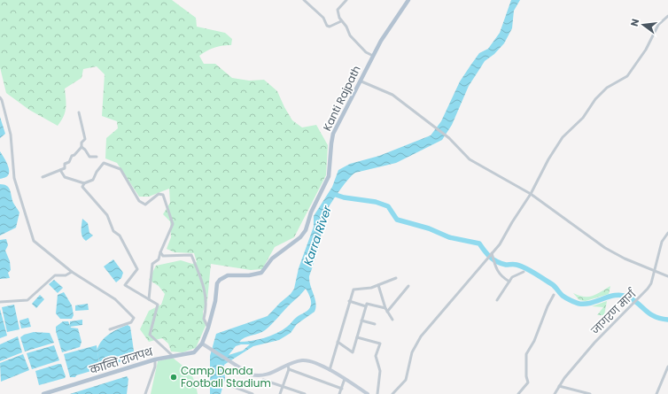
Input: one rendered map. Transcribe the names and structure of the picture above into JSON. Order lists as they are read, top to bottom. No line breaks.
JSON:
{"streets":{"main road":["Kanti Rajpath","कान्ति राजपथ"],"street":["जागरण मार्ग"]},"crossings":[["Kanti Rajpath","कान्ति राजपथ"]],"water":["Karra River"],"places":["Camp Danda Football Stadium"],"north":"left"}
